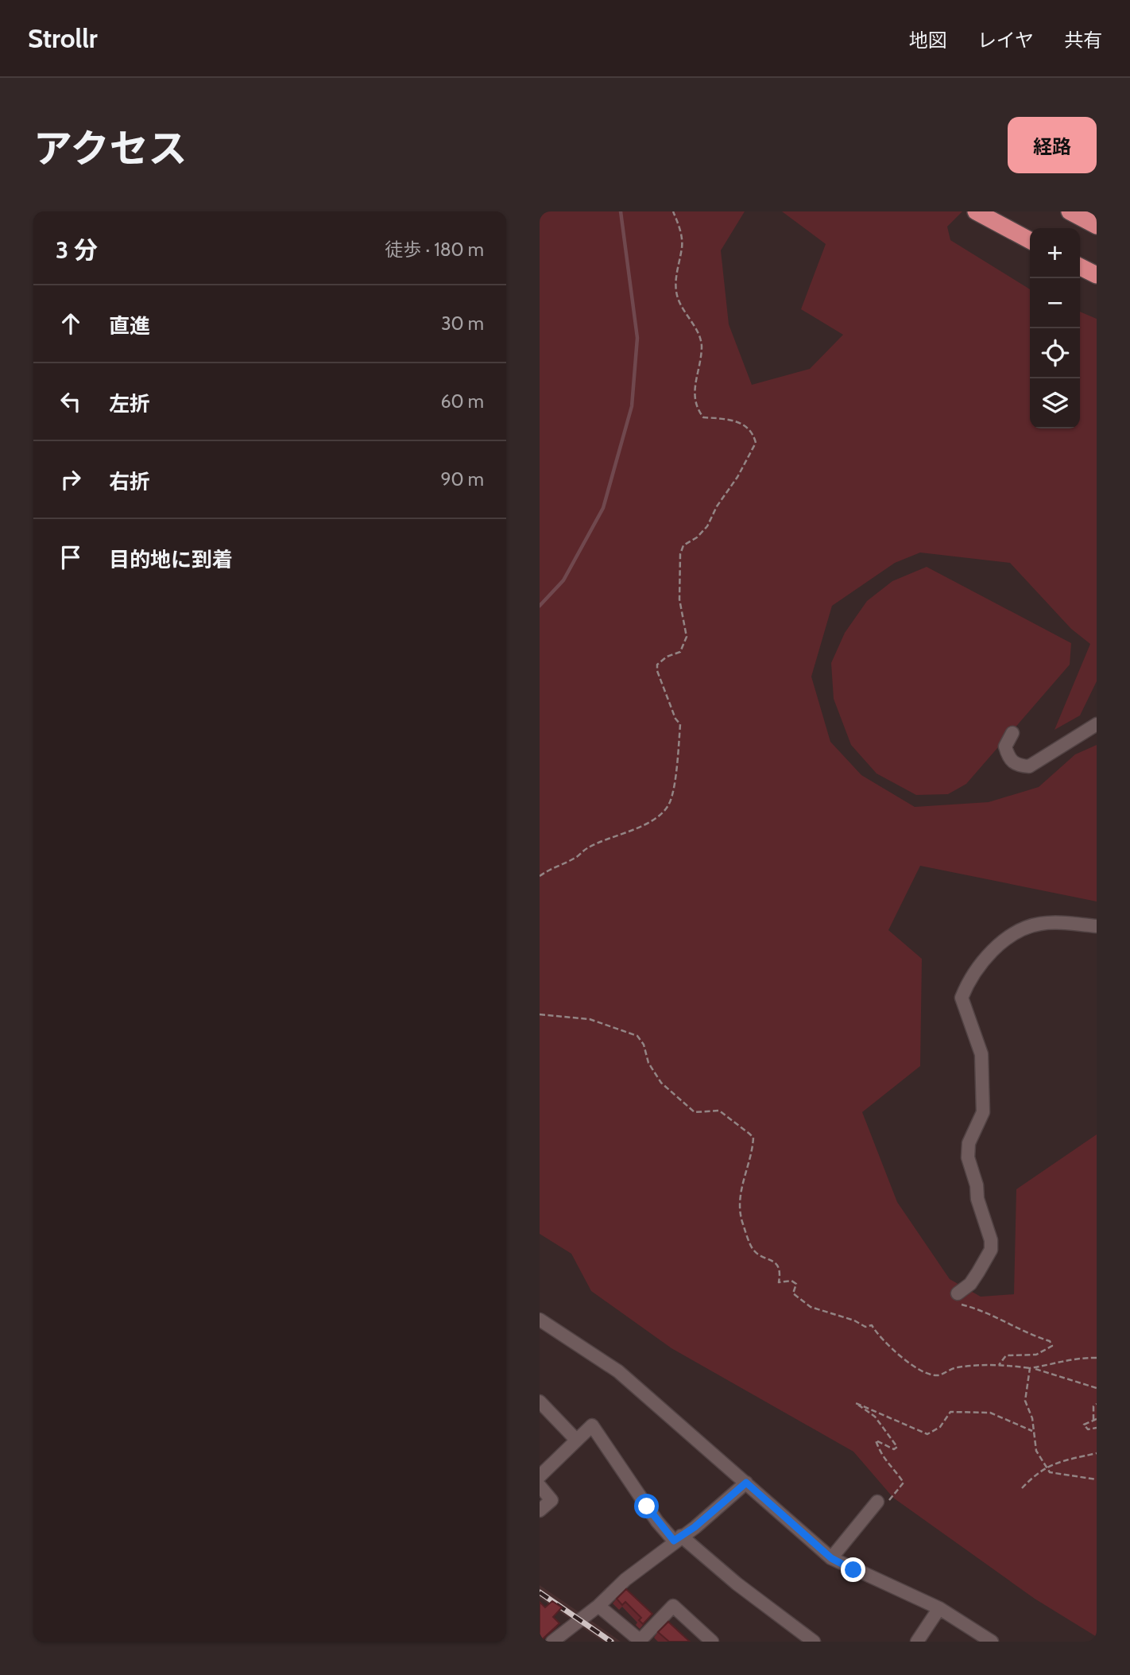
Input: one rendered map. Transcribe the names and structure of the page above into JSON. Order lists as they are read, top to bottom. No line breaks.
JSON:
{"page":{"header":"Strollr","nav":["地図","レイヤ","共有"],"title":"アクセス","buttons":"経路","heading":["3 分","徒歩 · 180 m"],"map_buttons":["+","−"],"list":[["直進","30 m"],["左折","60 m"],["右折","90 m"],"目的地に到着"]}}
